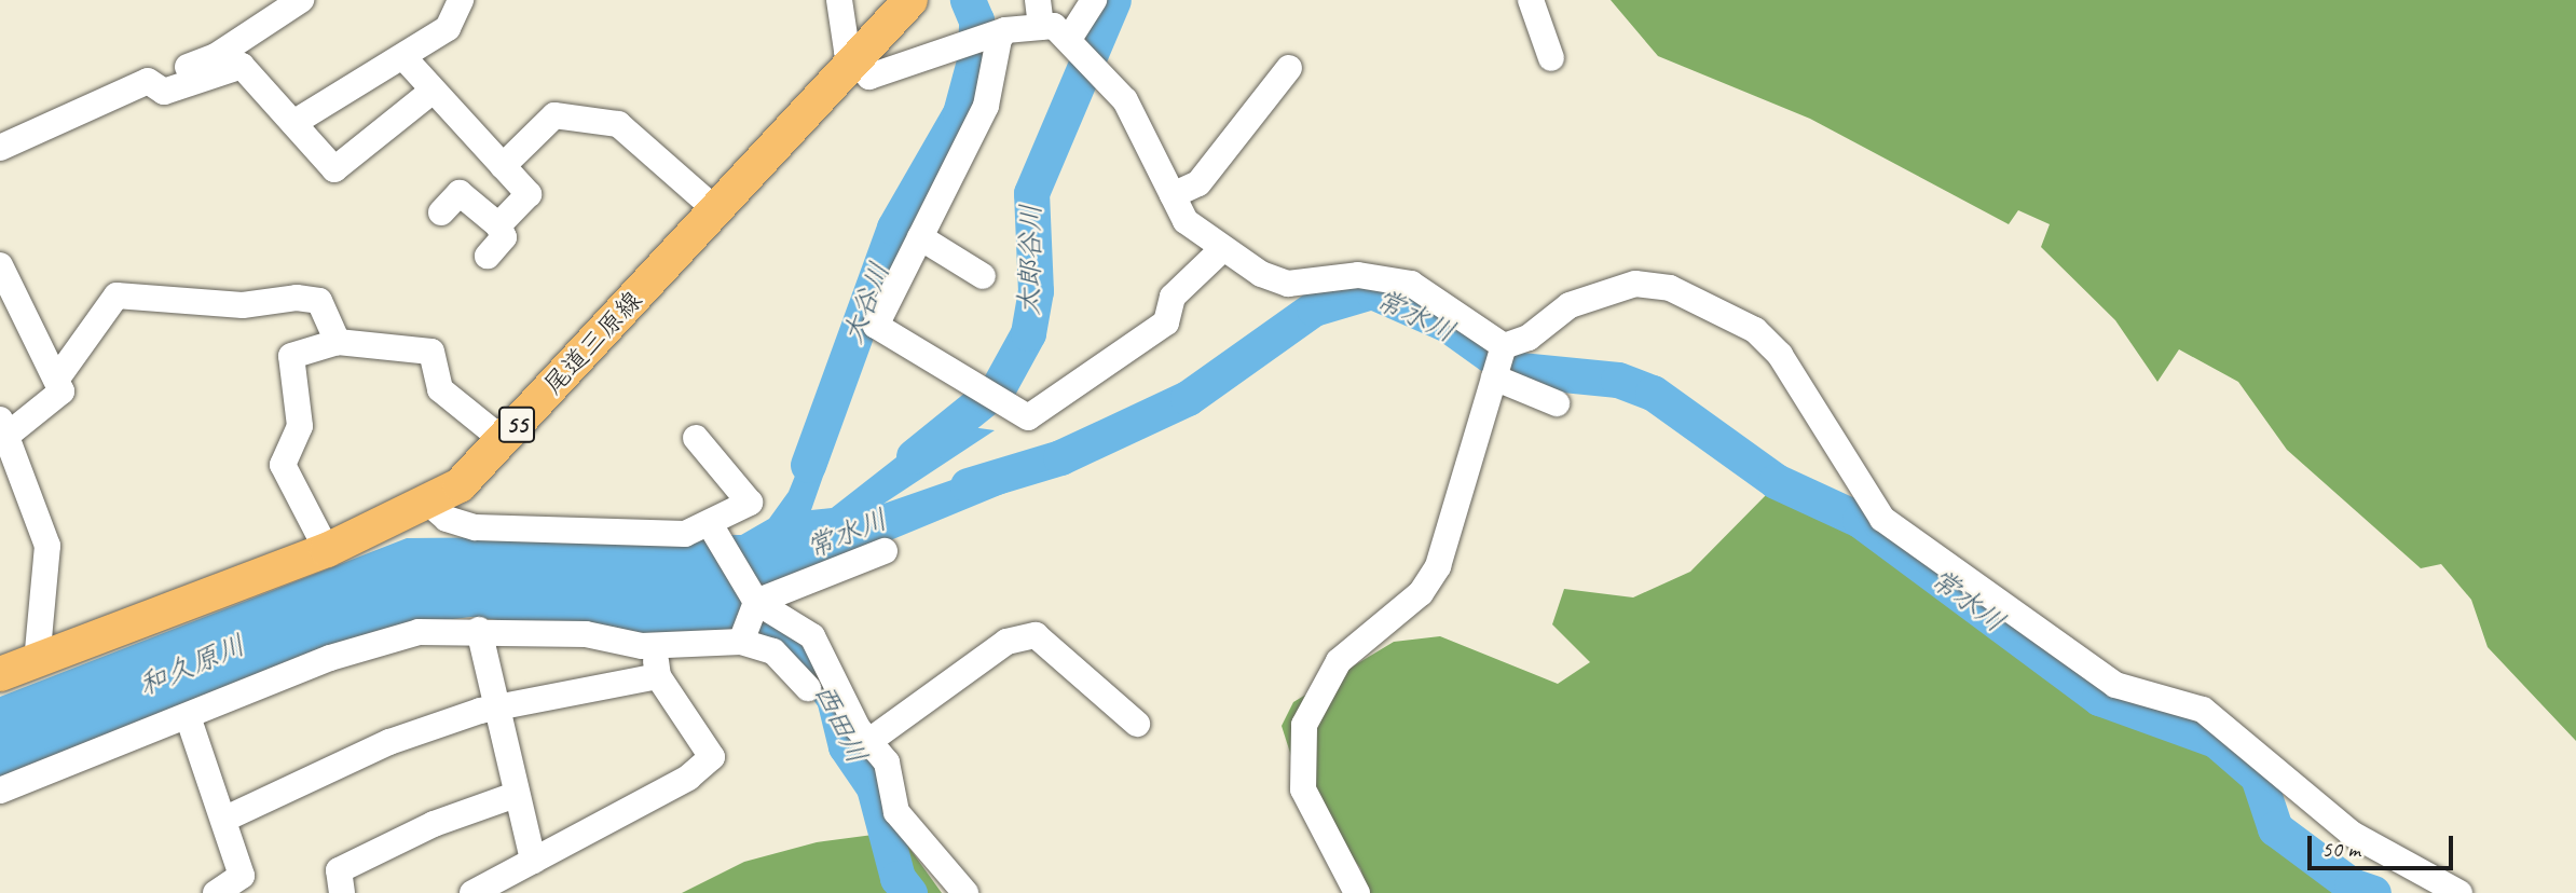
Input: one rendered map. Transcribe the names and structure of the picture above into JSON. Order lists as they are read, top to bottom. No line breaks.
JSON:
{"streets":{"main road":["尾道三原線","55"]},"water":["太郎谷川","大谷川","常水川","和久原川","西田川"],"scale_bar":"50 m"}
